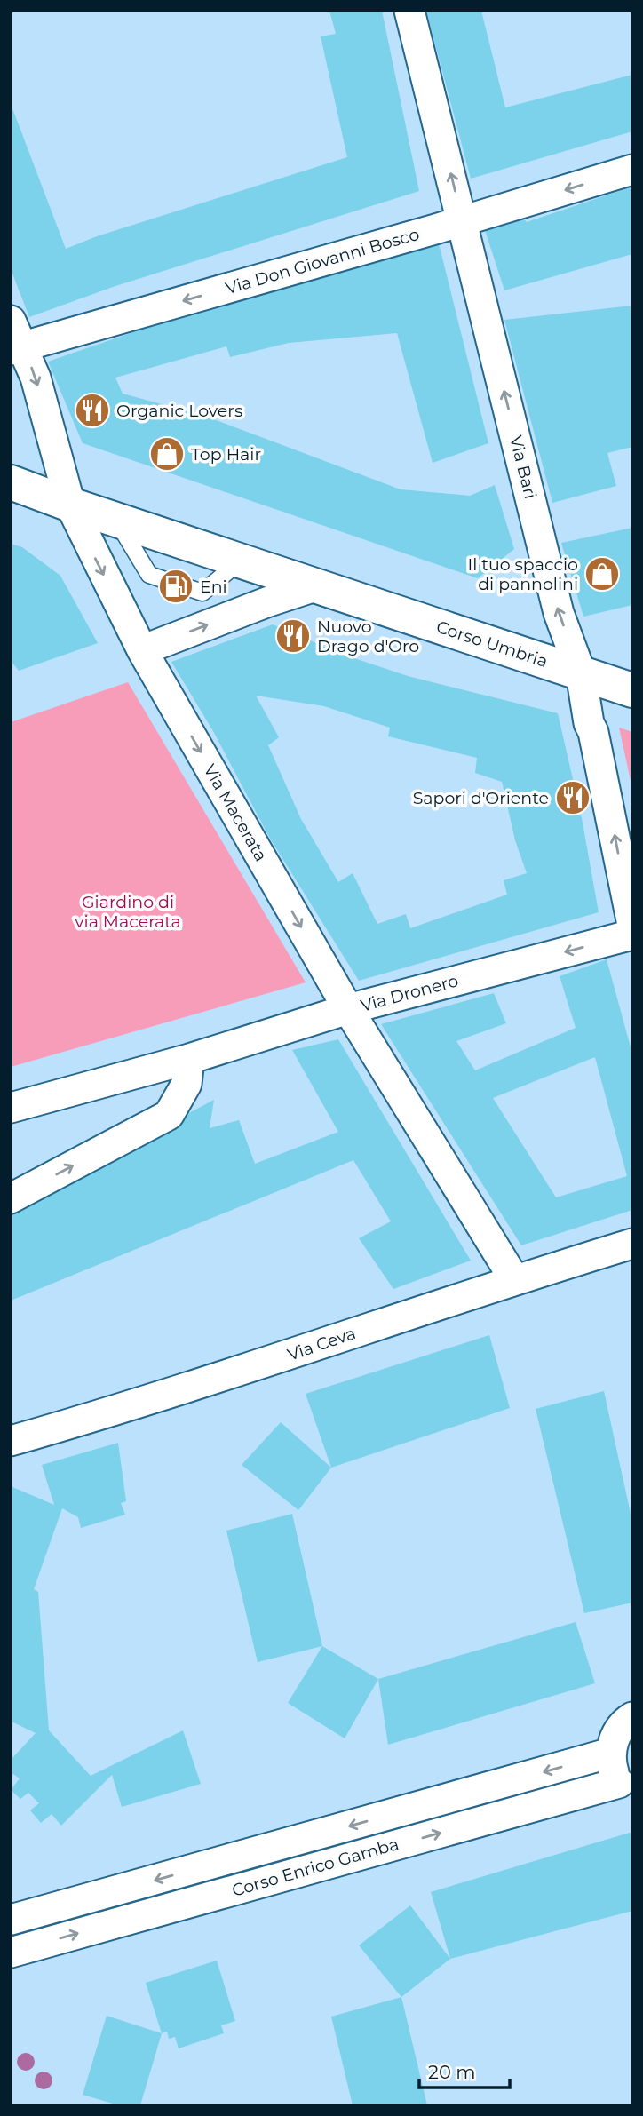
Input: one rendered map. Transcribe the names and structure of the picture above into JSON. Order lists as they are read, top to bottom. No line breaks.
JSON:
{"streets":{"main road":["Corso Umbria"],"street":["Via Don Giovanni Bosco","Via Bari","Via Macerata","Via Dronero","Via Ceva","Corso Enrico Gamba"]},"crossings":[["Via Don Giovanni Bosco","Via Bari"],["Via Don Giovanni Bosco","Via Macerata"],["Via Bari","Corso Umbria"],["Corso Umbria","Via Macerata"],["Via Macerata","Via Dronero"],["Via Macerata","Via Ceva"]],"one_way":["Via Don Giovanni Bosco","Via Bari","Via Macerata","Via Dronero"],"parks":["Giardino di via Macerata"],"places":{"restaurant":["Organic Lovers","Nuovo Drago d'Oro","Sapori d'Oriente"],"shop":["Top Hair","Il tuo spaccio di pannolini"],"fuel station":["Eni"]},"scale_bar":"20 m"}
